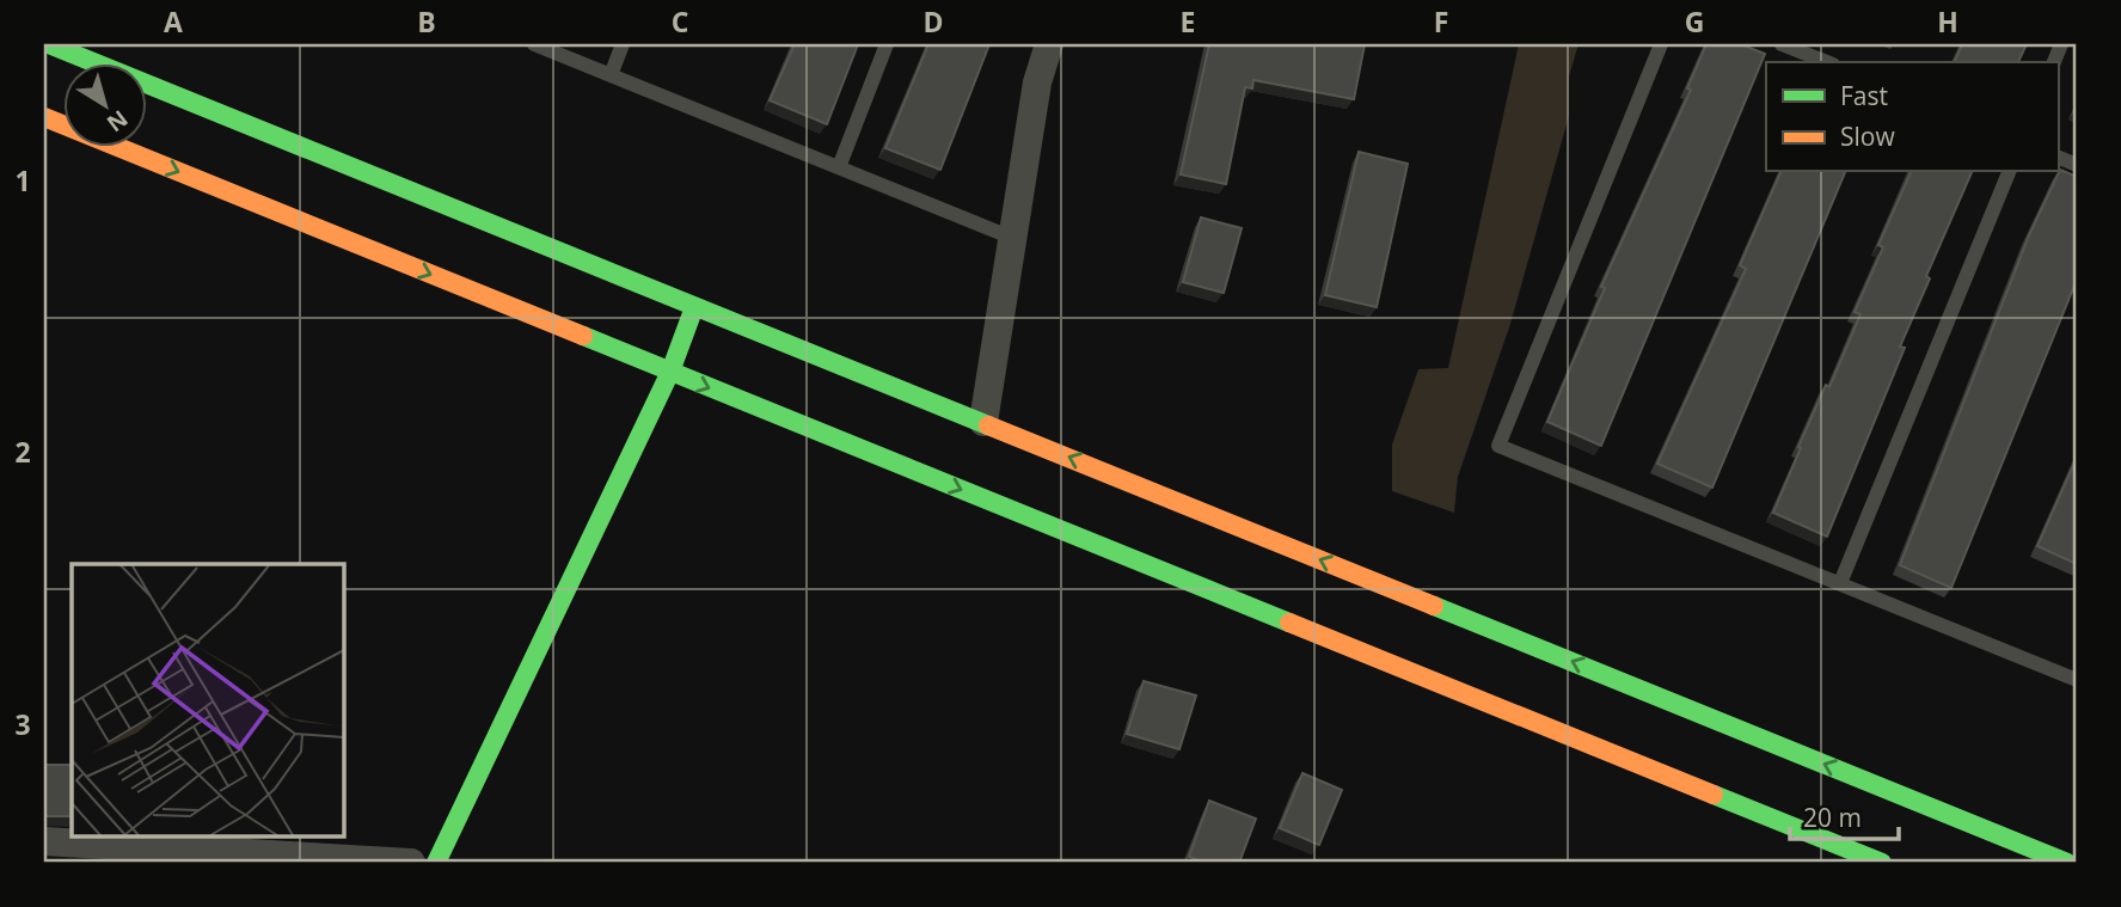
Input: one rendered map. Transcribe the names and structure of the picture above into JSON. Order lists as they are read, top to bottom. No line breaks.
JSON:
{"legend":["Fast","Slow"],"scale_bar":"20 m","north":"bottom right","grid":{"columns":["A","B","C","D","E","F","G","H"],"rows":["1","2","3"]}}
